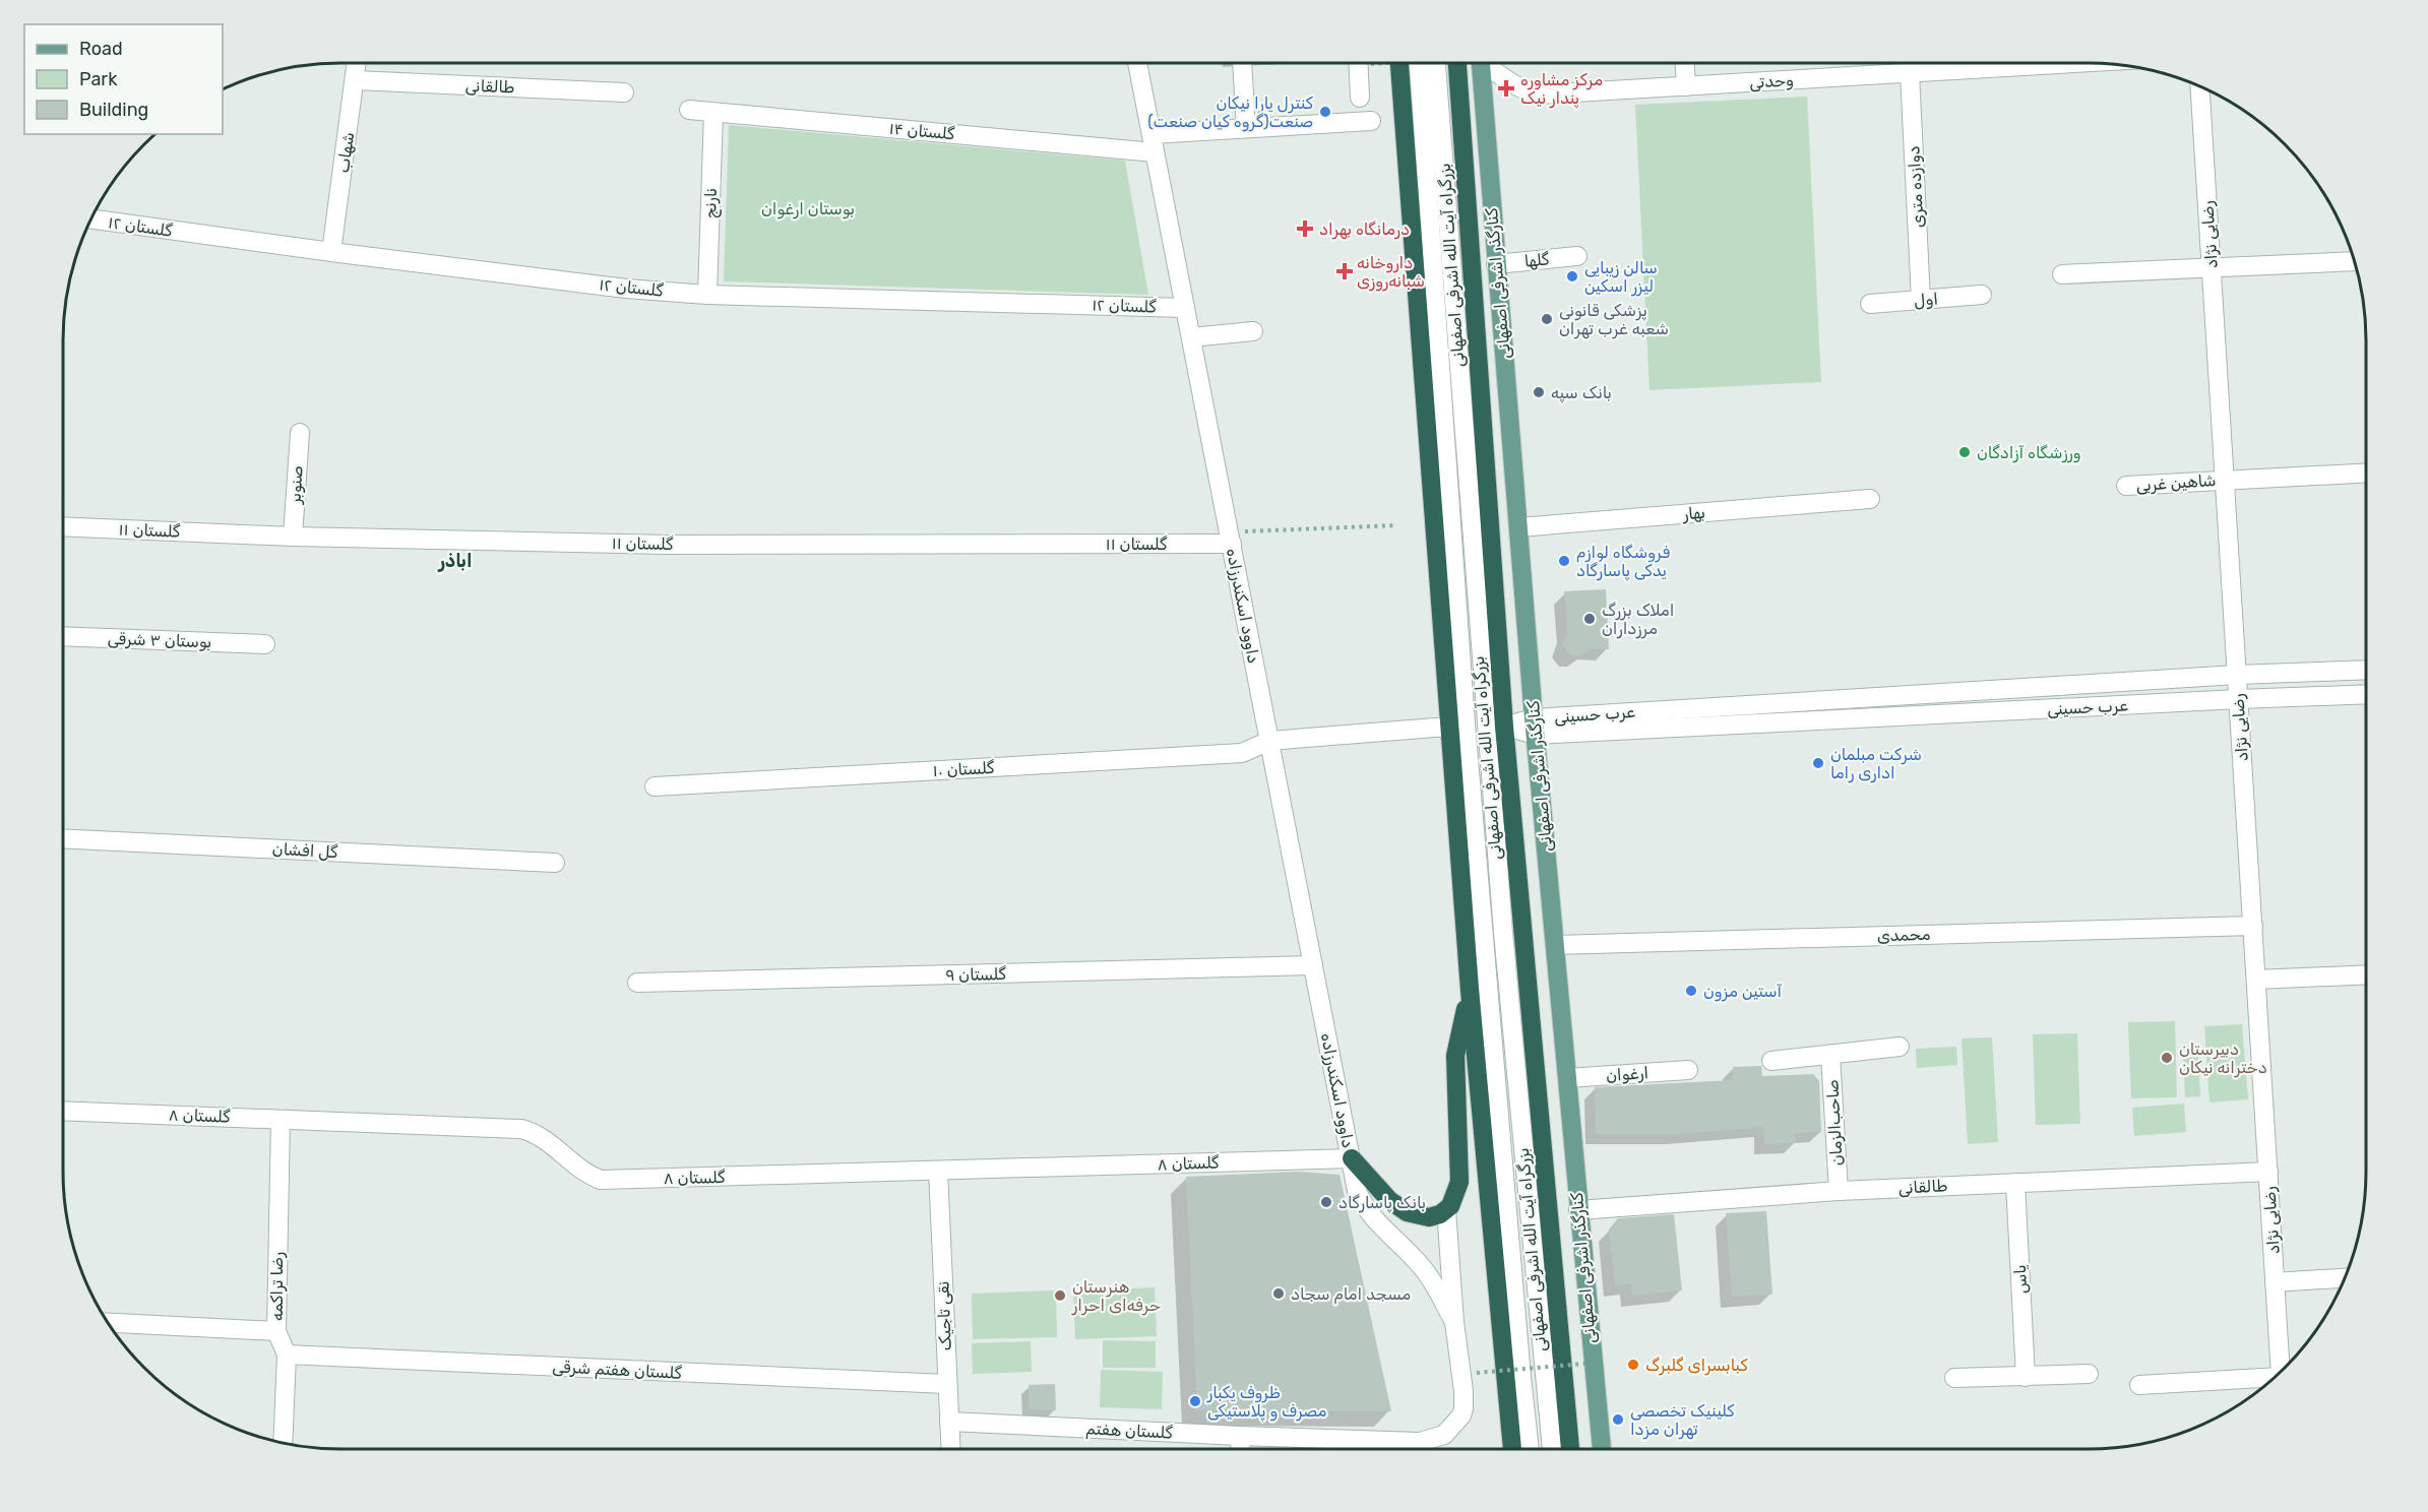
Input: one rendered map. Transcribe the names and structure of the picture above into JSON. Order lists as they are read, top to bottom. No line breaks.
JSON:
{"streets":{"highway":["بزرگراه آیت الله اشرفی اصفهانی"],"main road":["کنارگذر اشرفی اصفهانی"],"street":["وحدتی","طالقانی","گلستان ۱۴","شهاب","دوازده متری","نارنج","گلستان ۱۲","رضایی نژاد","گلها","اول","شاهین غربی","صنوبر","بهار","گلستان ۱۱","داوود اسکندرزاده","بوستان ۳ شرقی","عرب حسینی","گلستان ۱۰","گل افشان","محمدی","گلستان ۹","ارغوان","گلستان ٨","صاحب‌الزمان","یاس","رضا تراکمه","نقی تاجیک","گلستان هفتم شرقی","گلستان هفتم"]},"crossings":[["وحدتی","دوازده متری"],["طالقانی","شهاب"],["طالقانی","رضایی نژاد"],["طالقانی","کنارگذر اشرفی اصفهانی"],["طالقانی","صاحب‌الزمان"],["طالقانی","یاس"],["گلستان ۱۴","نارنج"],["گلستان ۱۴","داوود اسکندرزاده"],["شهاب","گلستان ۱۲"],["دوازده متری","اول"],["نارنج","گلستان ۱۲"],["گلستان ۱۲","داوود اسکندرزاده"],["رضایی نژاد","شاهین غربی"],["رضایی نژاد","عرب حسینی"],["رضایی نژاد","محمدی"],["گلها","کنارگذر اشرفی اصفهانی"],["بزرگراه آیت الله اشرفی اصفهانی","عرب حسینی"],["بزرگراه آیت الله اشرفی اصفهانی","گلستان ۱۰"],["کنارگذر اشرفی اصفهانی","بهار"],["کنارگذر اشرفی اصفهانی","عرب حسینی"],["کنارگذر اشرفی اصفهانی","محمدی"],["کنارگذر اشرفی اصفهانی","ارغوان"],["صنوبر","گلستان ۱۱"],["گلستان ۱۱","داوود اسکندرزاده"],["داوود اسکندرزاده","گلستان ۱۰"],["داوود اسکندرزاده","گلستان ۹"],["داوود اسکندرزاده","گلستان ٨"],["داوود اسکندرزاده","گلستان هفتم"],["گلستان ٨","رضا تراکمه"],["گلستان ٨","نقی تاجیک"],["رضا تراکمه","گلستان هفتم شرقی"],["نقی تاجیک","گلستان هفتم شرقی"],["نقی تاجیک","گلستان هفتم"]],"districts":["اباذر"],"parks":["بوستان ارغوان"],"places":{"health":["مرکز مشاوره پندار نیک","درمانگاه بهراد","داروخانه شبانه‌روزی"],"other":["کنترل یارا نیکان صنعت(گروه کیان صنعت)","سالن زیبایی لیزر اسکین","پزشکی قانونی شعبه غرب تهران","بانک سپه","ورزشگاه آزادگان","فروشگاه لوازم یدکی پاسارگاد","املاک بزرگ مرزداران","شرکت مبلمان اداری راما","آستین مزون","دبیرستان دخترانه نیکان","بانک پاسارگاد","مسجد امام سجاد","هنرستان حرفه‌ای احرار","کبابسرای گلبرگ","ظروف یکبار مصرف و پلاستیکی","کلینیک تخصصی تهران مزدا"]},"legend":["Road","Park","Building"]}
